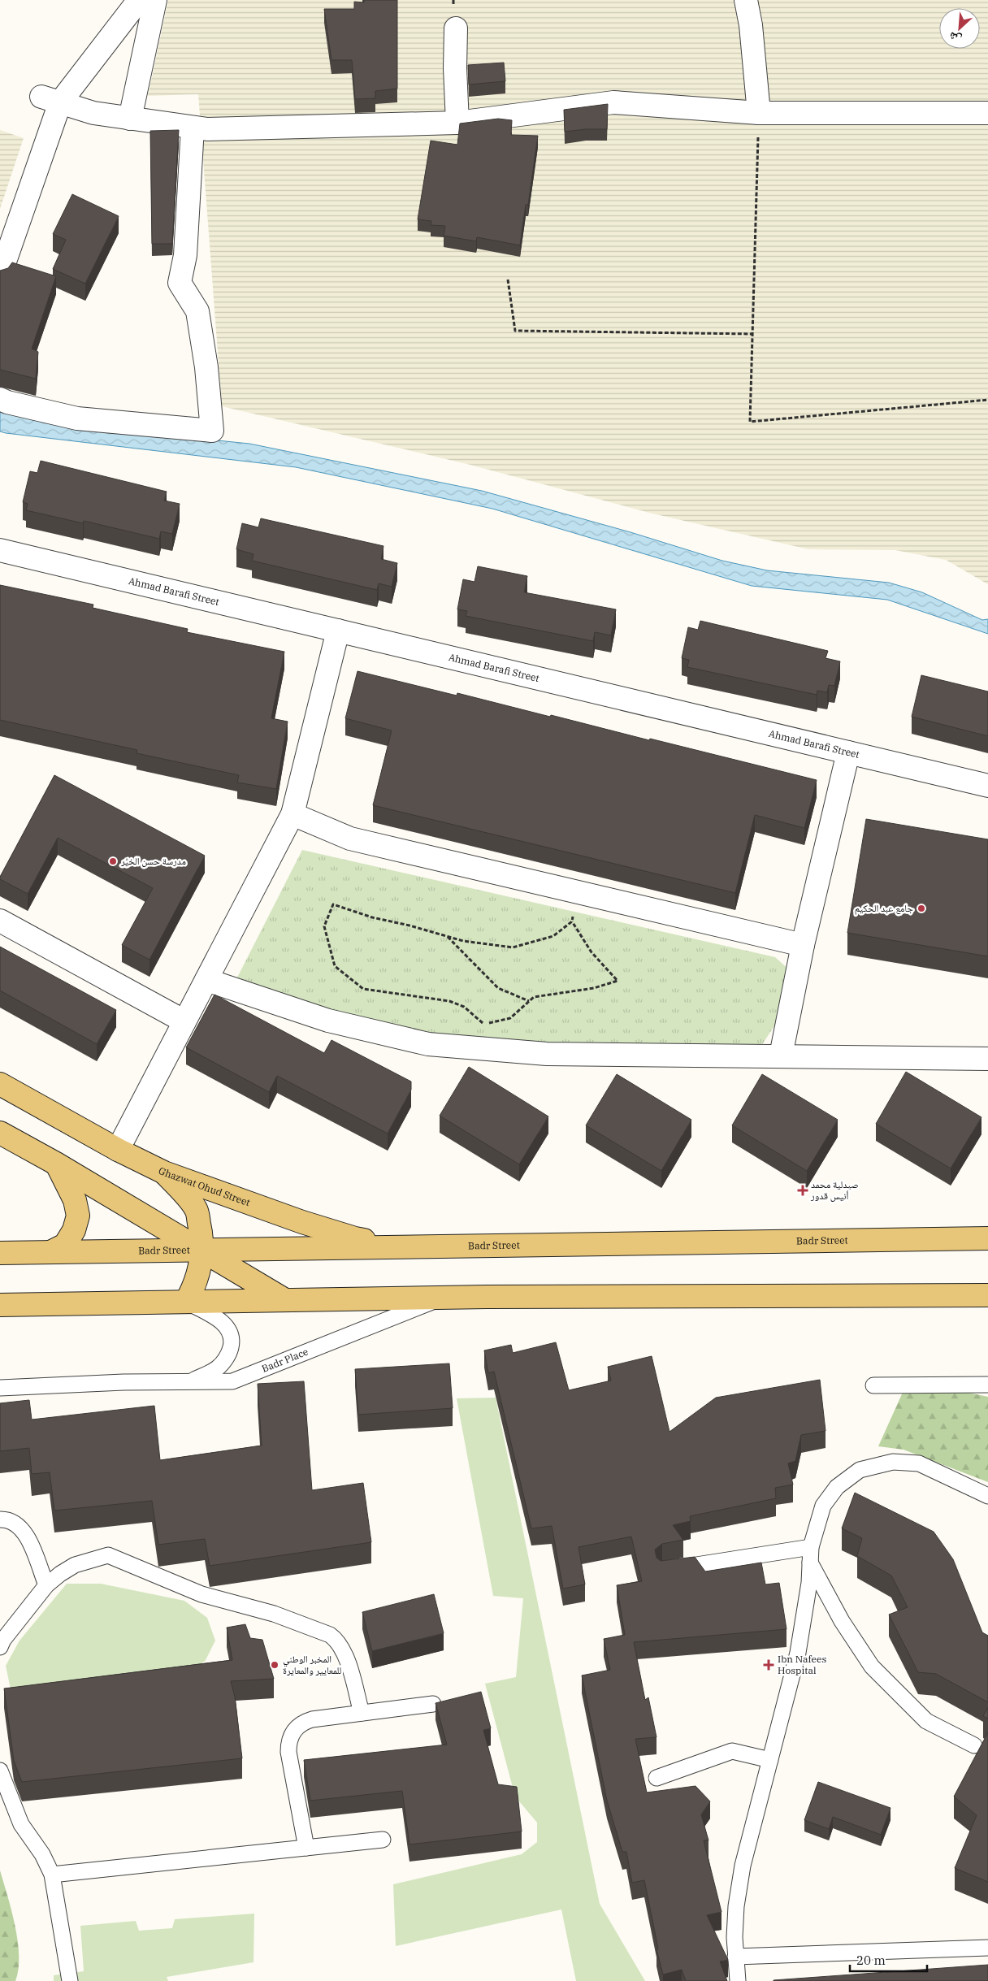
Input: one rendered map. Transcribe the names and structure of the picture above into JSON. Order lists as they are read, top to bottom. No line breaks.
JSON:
{"streets":{"main road":["Ghazwat Ohud Street","Badr Street"],"street":["Ahmad Barafi Street"],"lane":["Badr Place"]},"crossings":[["Ghazwat Ohud Street","Badr Street"]],"places":{"other":["مدرسة حسن الخيّر","جامع عبد الحكيم","المخبر الوطني للمعايير والمعايرة"],"health":["صيدلية محمد أنيس قدور","Ibn Nafees Hospital"]},"scale_bar":"20 m","north":"bottom left"}
